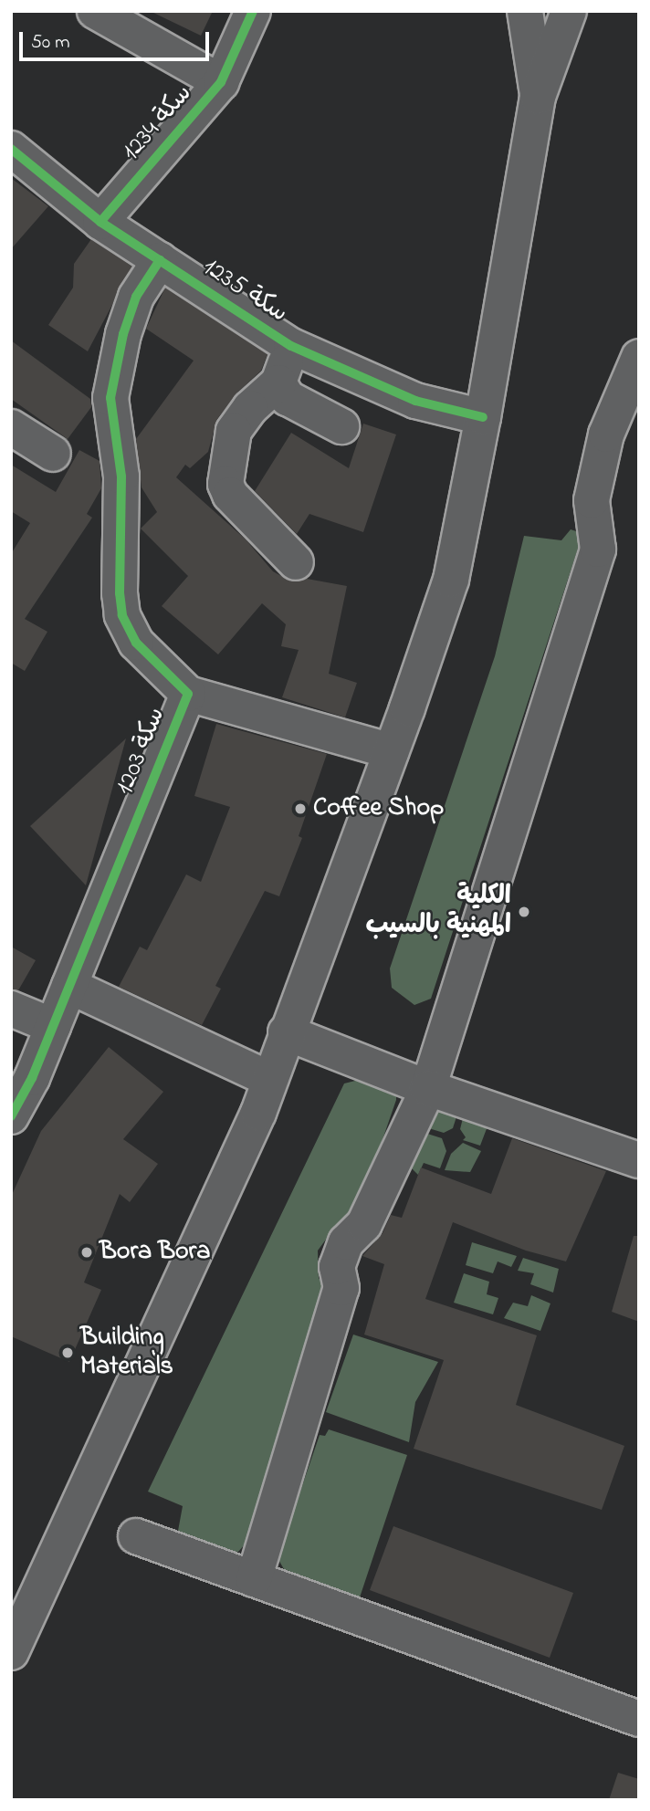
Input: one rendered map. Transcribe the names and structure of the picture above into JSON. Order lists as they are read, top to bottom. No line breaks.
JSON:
{"streets":{"street":["سكة 1234","سكة 1235","سكة 1203"]},"crossings":[["سكة 1234","سكة 1235"],["سكة 1235","سكة 1203"]],"places":["Coffee Shop","الكلية المهنية بالسيب","Bora Bora","Building Materials"],"scale_bar":"50 m"}
